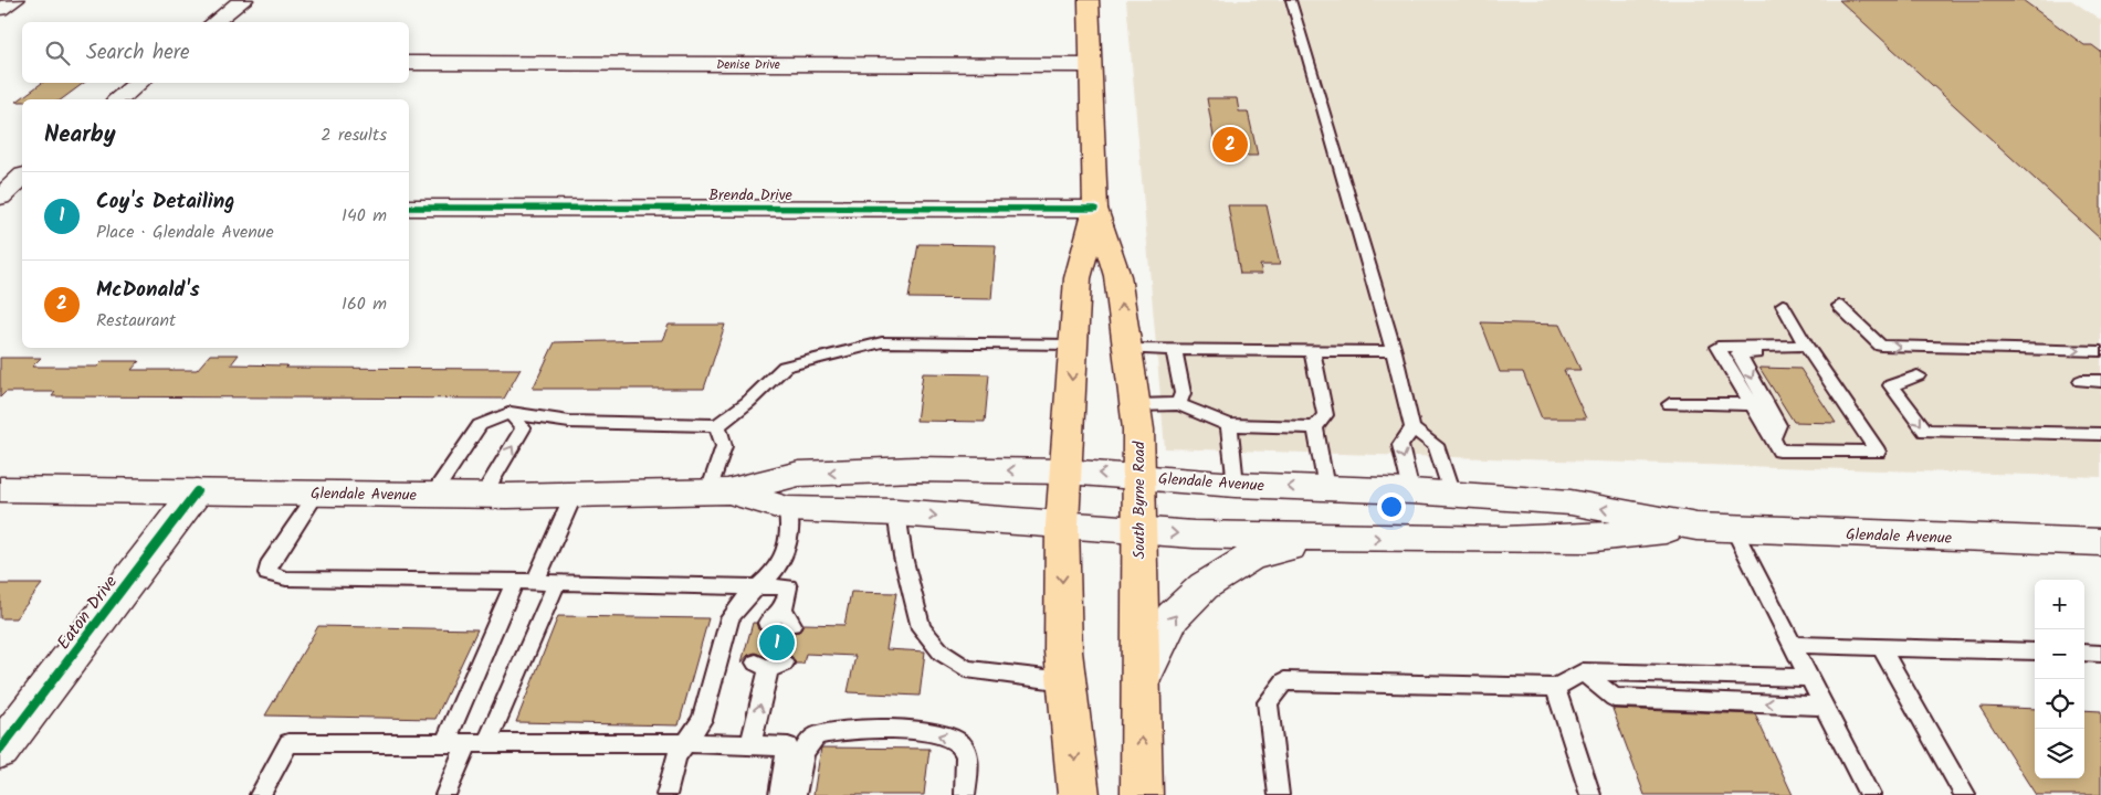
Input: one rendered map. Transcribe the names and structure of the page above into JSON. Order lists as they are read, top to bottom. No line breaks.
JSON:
{"streets":{"main road":["Denise Drive","Brenda Drive","Glendale Avenue","South Byrne Road","Eaton Drive"]},"crossings":[["Denise Drive","South Byrne Road"],["Brenda Drive","South Byrne Road"],["Glendale Avenue","South Byrne Road"],["Glendale Avenue","Eaton Drive"]],"page":{"search":"Search here","heading":["Nearby","2 results"],"pins":["2","1"],"list":[{"mark":"1","name":"Coy's Detailing","note":"Place · Glendale Avenue","value":"140 m"},{"mark":"2","name":"McDonald's","note":"Restaurant","value":"160 m"}],"map_buttons":["+","−"]}}
